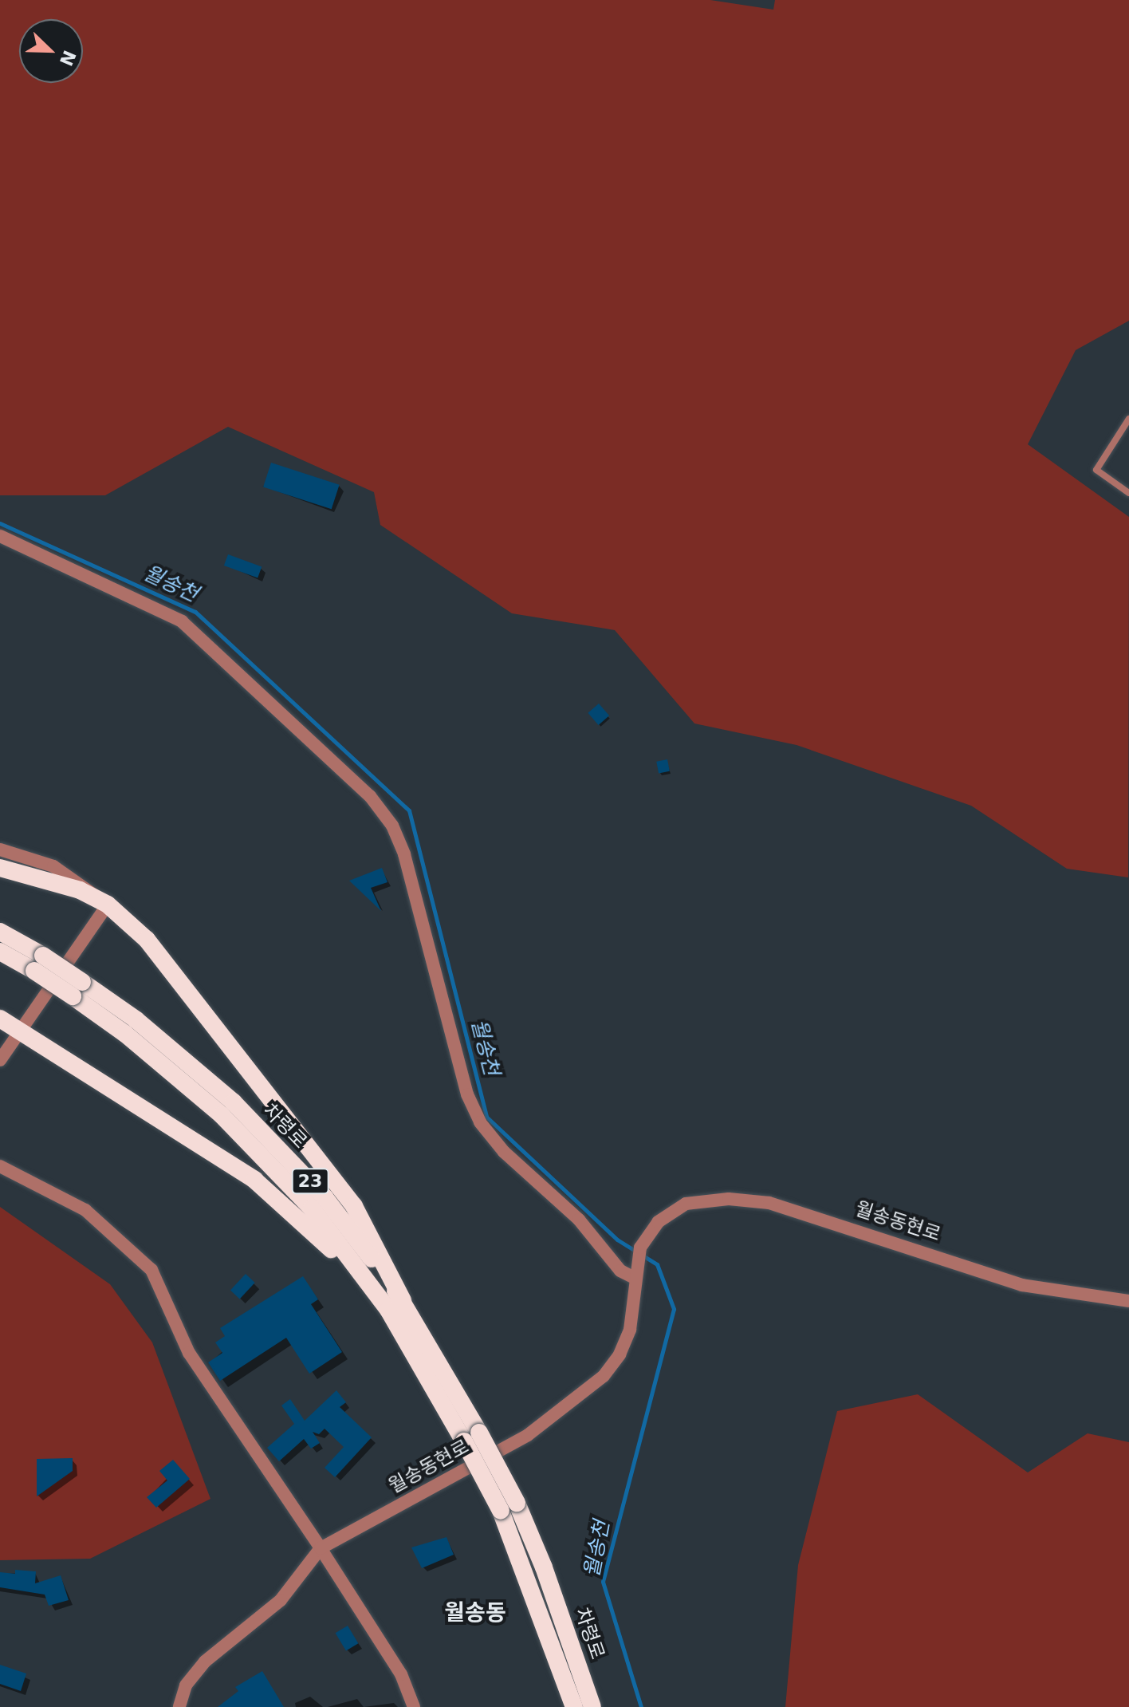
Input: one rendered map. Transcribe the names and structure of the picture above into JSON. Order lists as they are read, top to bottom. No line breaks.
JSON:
{"streets":{"highway":["차령로","23"],"street":["월송동현로"]},"crossings":[["차령로","23"]],"districts":["월송동"],"water":["월송천"],"north":"bottom right"}
